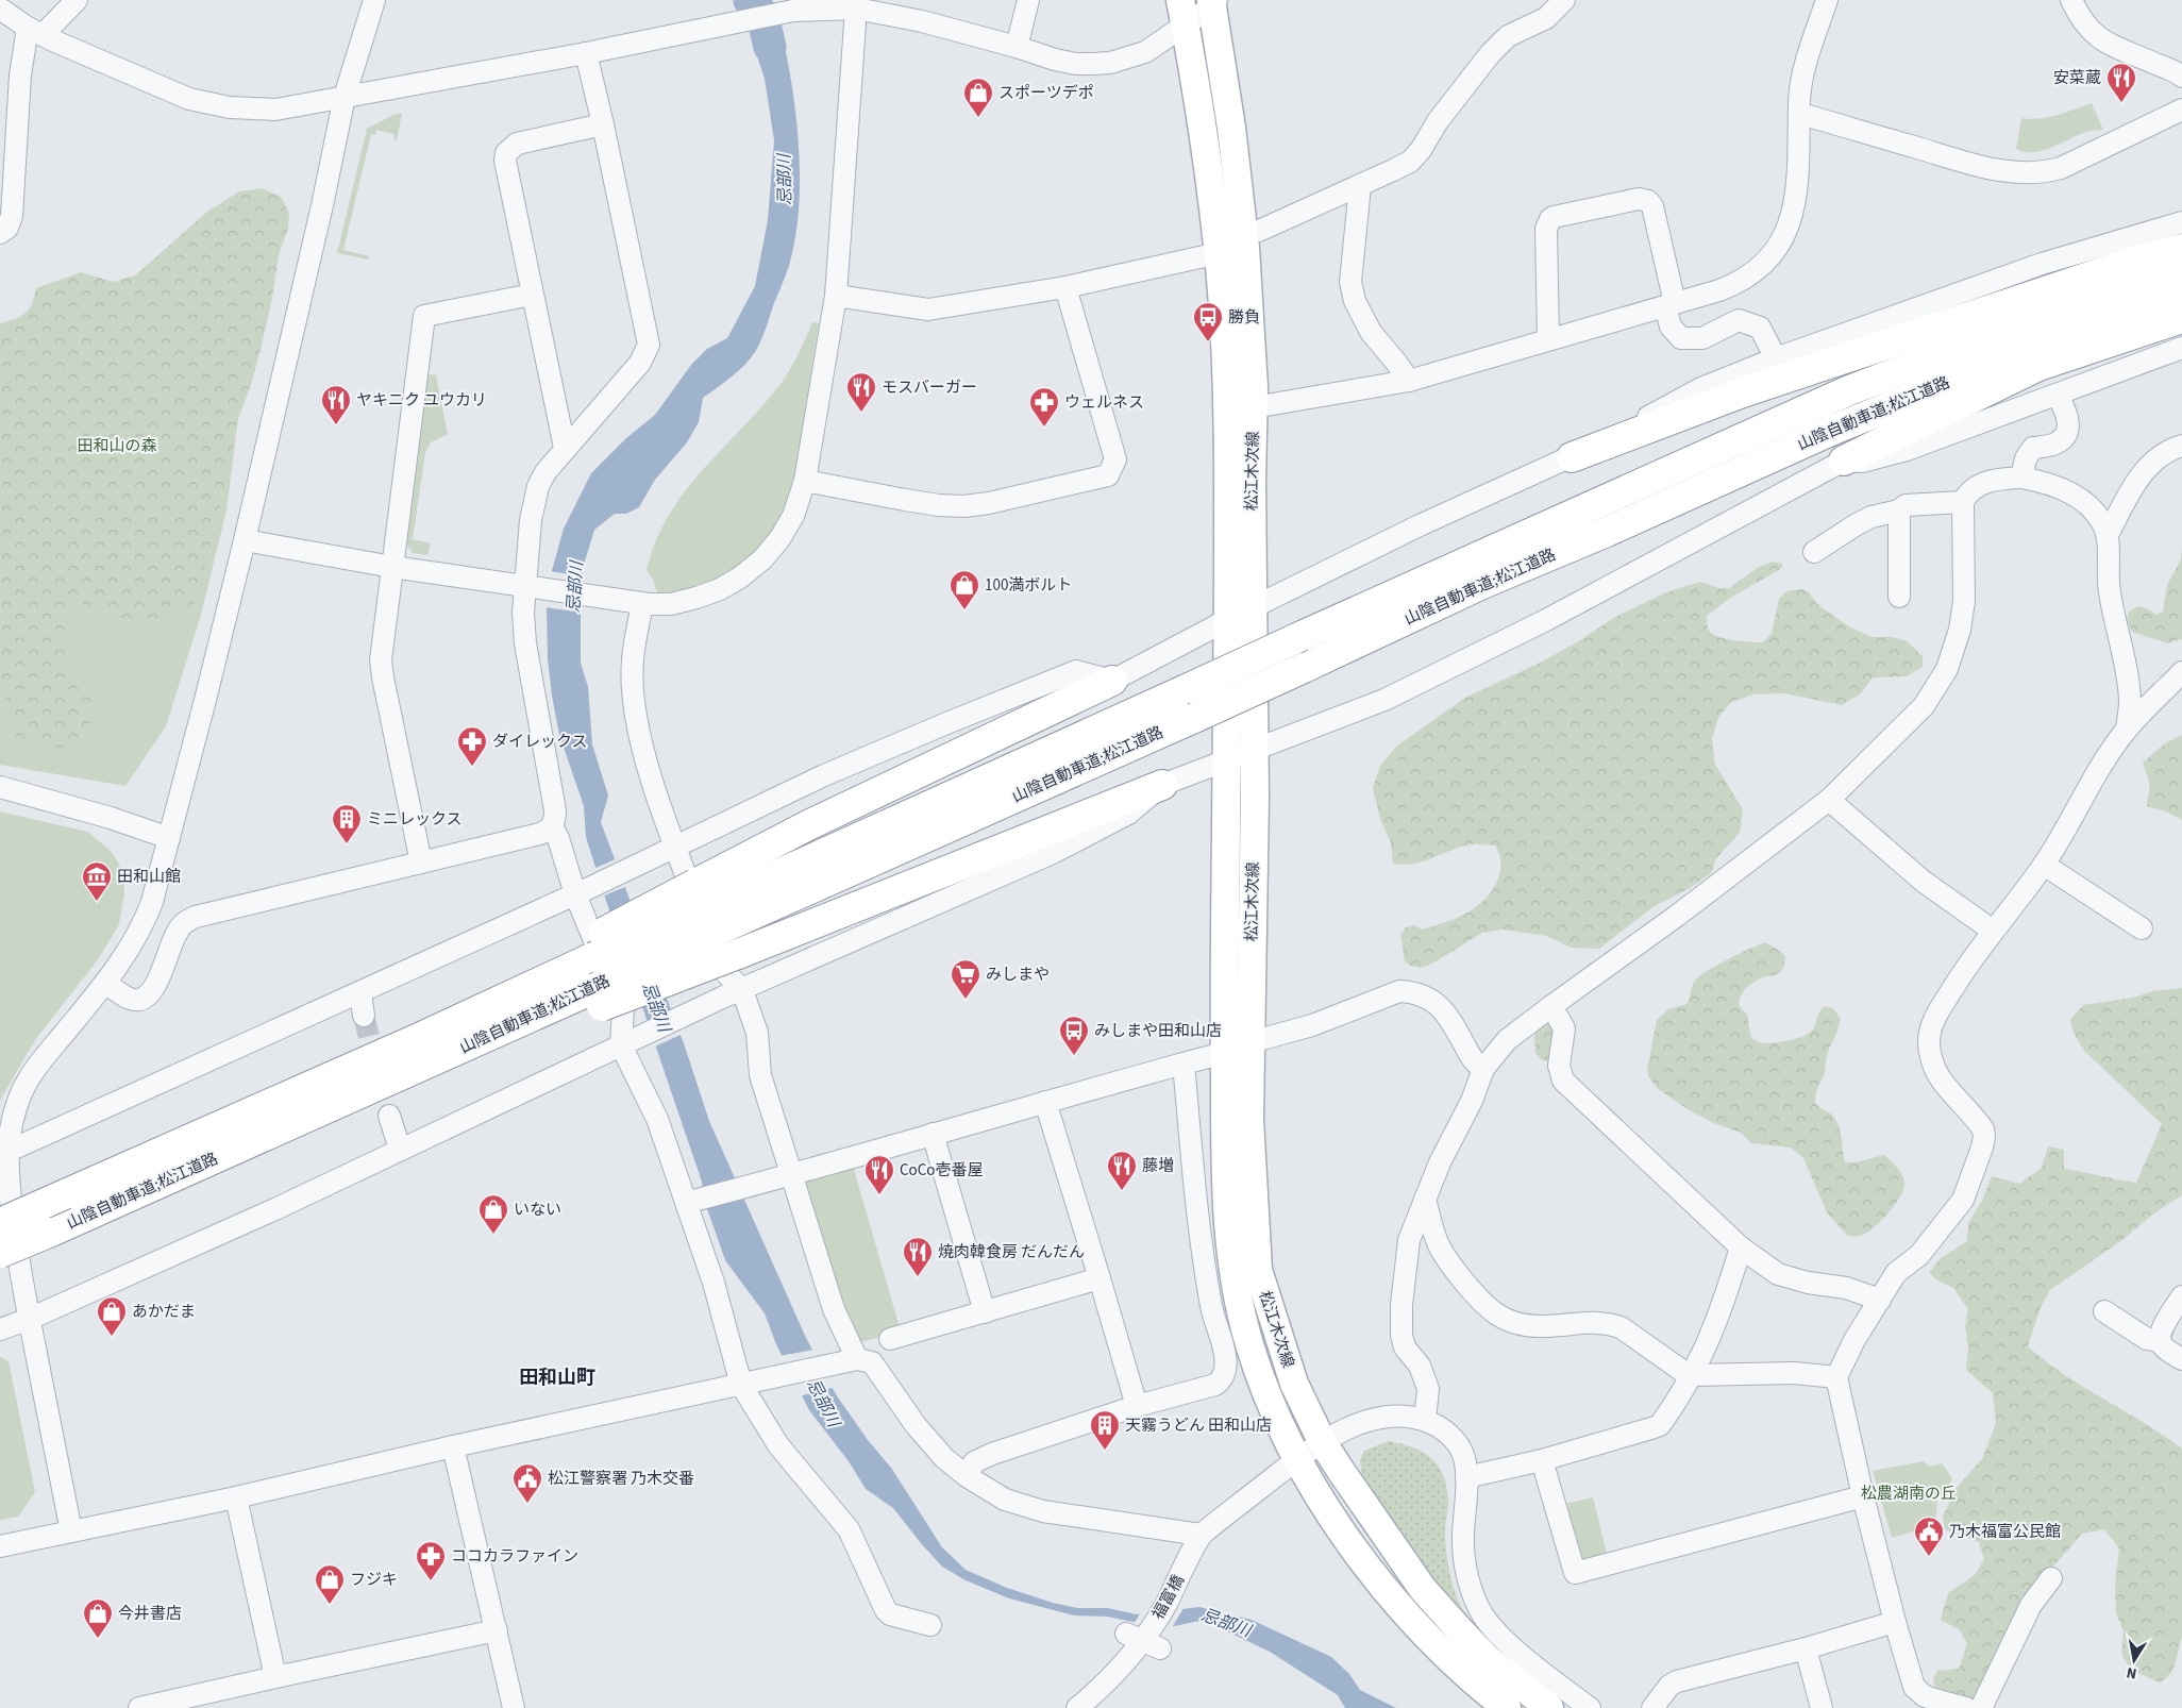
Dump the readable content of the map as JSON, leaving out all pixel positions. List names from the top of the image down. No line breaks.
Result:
{"streets":{"highway":["山陰自動車道;松江道路"],"main road":["松江木次線"],"street":["福富橋"]},"districts":["田和山町"],"water":["忌部川"],"parks":["田和山の森","松農湖南の丘"],"places":{"restaurant":["安菜蔵","モスバーガー","ヤキニク ユウカリ","藤増","CoCo壱番屋","焼肉韓食房 だんだん"],"shop":["スポーツデポ","100満ボルト","いない","あかだま","フジキ","今井書店"],"bus stop":["勝負","みしまや田和山店"],"pharmacy":["ウェルネス","ダイレックス","ココカラファイン"],"building":["ミニレックス","天霧うどん 田和山店"],"museum":["田和山館"],"supermarket":["みしまや"],"public building":["松江警察署 乃木交番","乃木福富公民館"]},"north":"bottom"}
